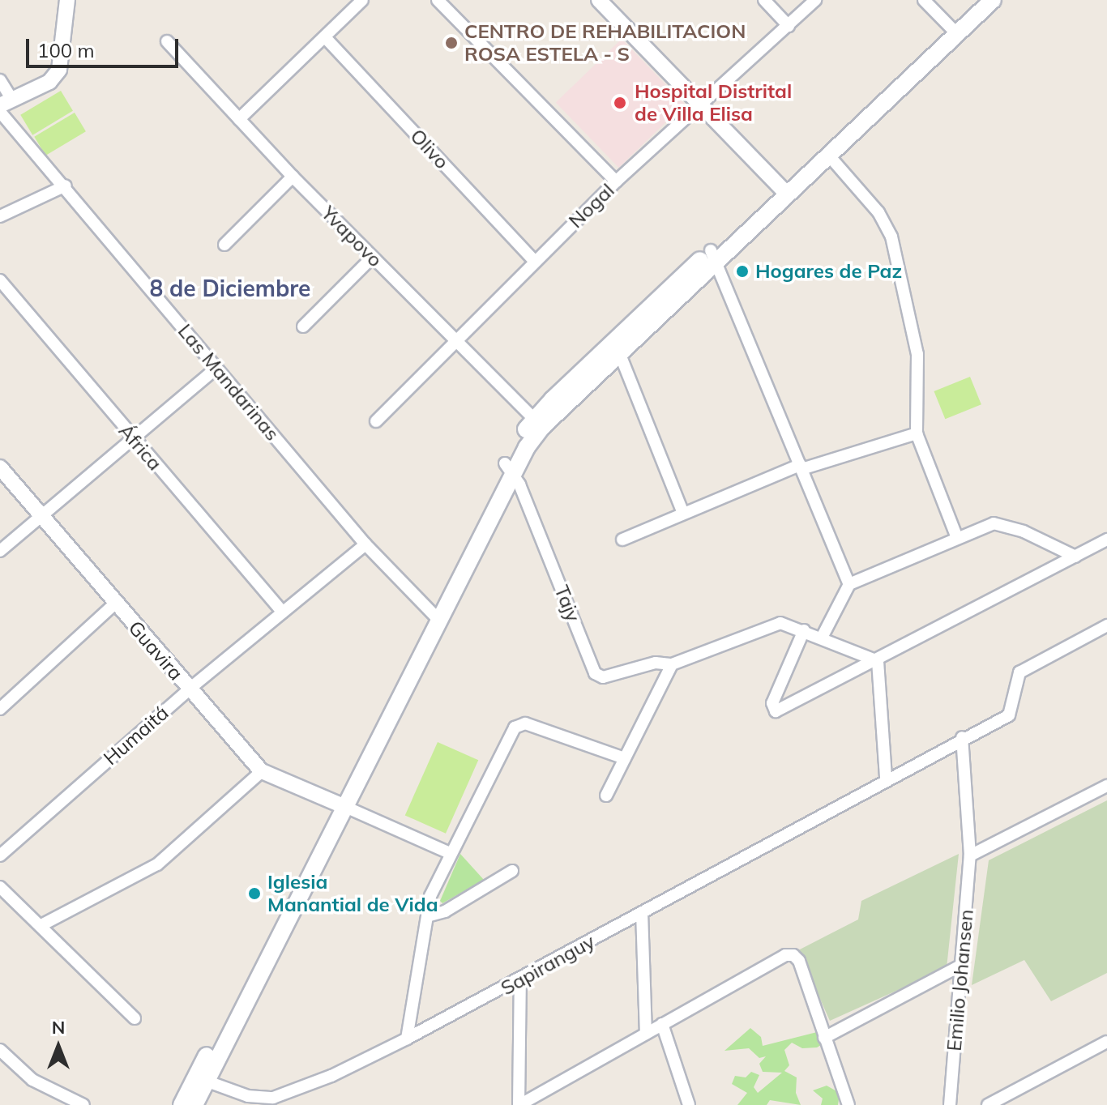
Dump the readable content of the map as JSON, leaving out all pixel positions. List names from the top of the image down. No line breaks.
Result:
{"streets":{"street":["Olivo","Nogal","Yvapovo","Las Mandarinas","África","Tajy","Guavira","Humaitá","Sapiranguy","Emilio Johansen"]},"crossings":[["Olivo","Nogal"],["Nogal","Yvapovo"],["Las Mandarinas","Humaitá"],["África","Humaitá"],["Guavira","Humaitá"],["Sapiranguy","Emilio Johansen"]],"districts":["8 de Diciembre"],"places":["CENTRO DE REHABILITACION ROSA ESTELA - S","Hospital Distrital de Villa Elisa","Hogares de Paz","Iglesia Manantial de Vida"],"scale_bar":"100 m","north":"top"}
